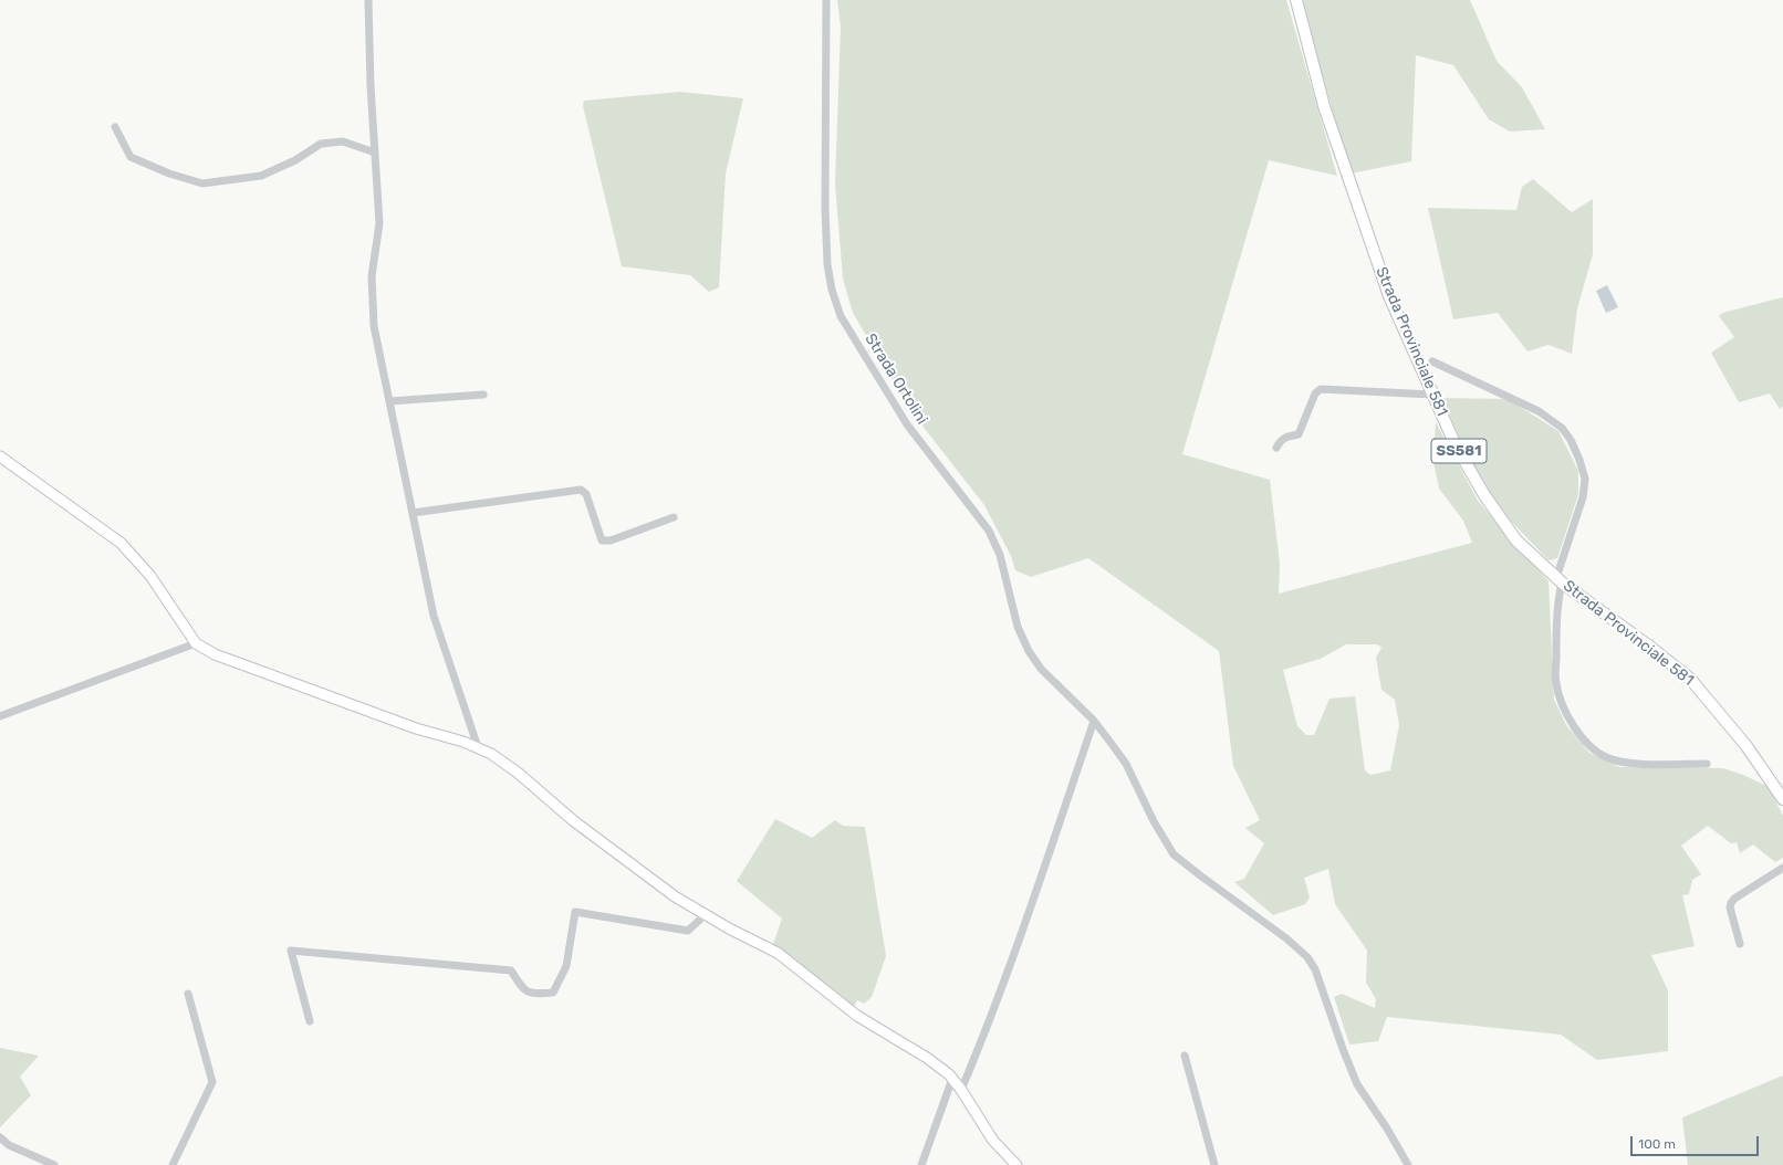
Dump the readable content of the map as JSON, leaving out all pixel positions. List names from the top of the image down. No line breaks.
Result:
{"streets":{"main road":["Strada Provinciale 581","SS581"],"street":["Strada Ortolini"]},"scale_bar":"100 m"}
